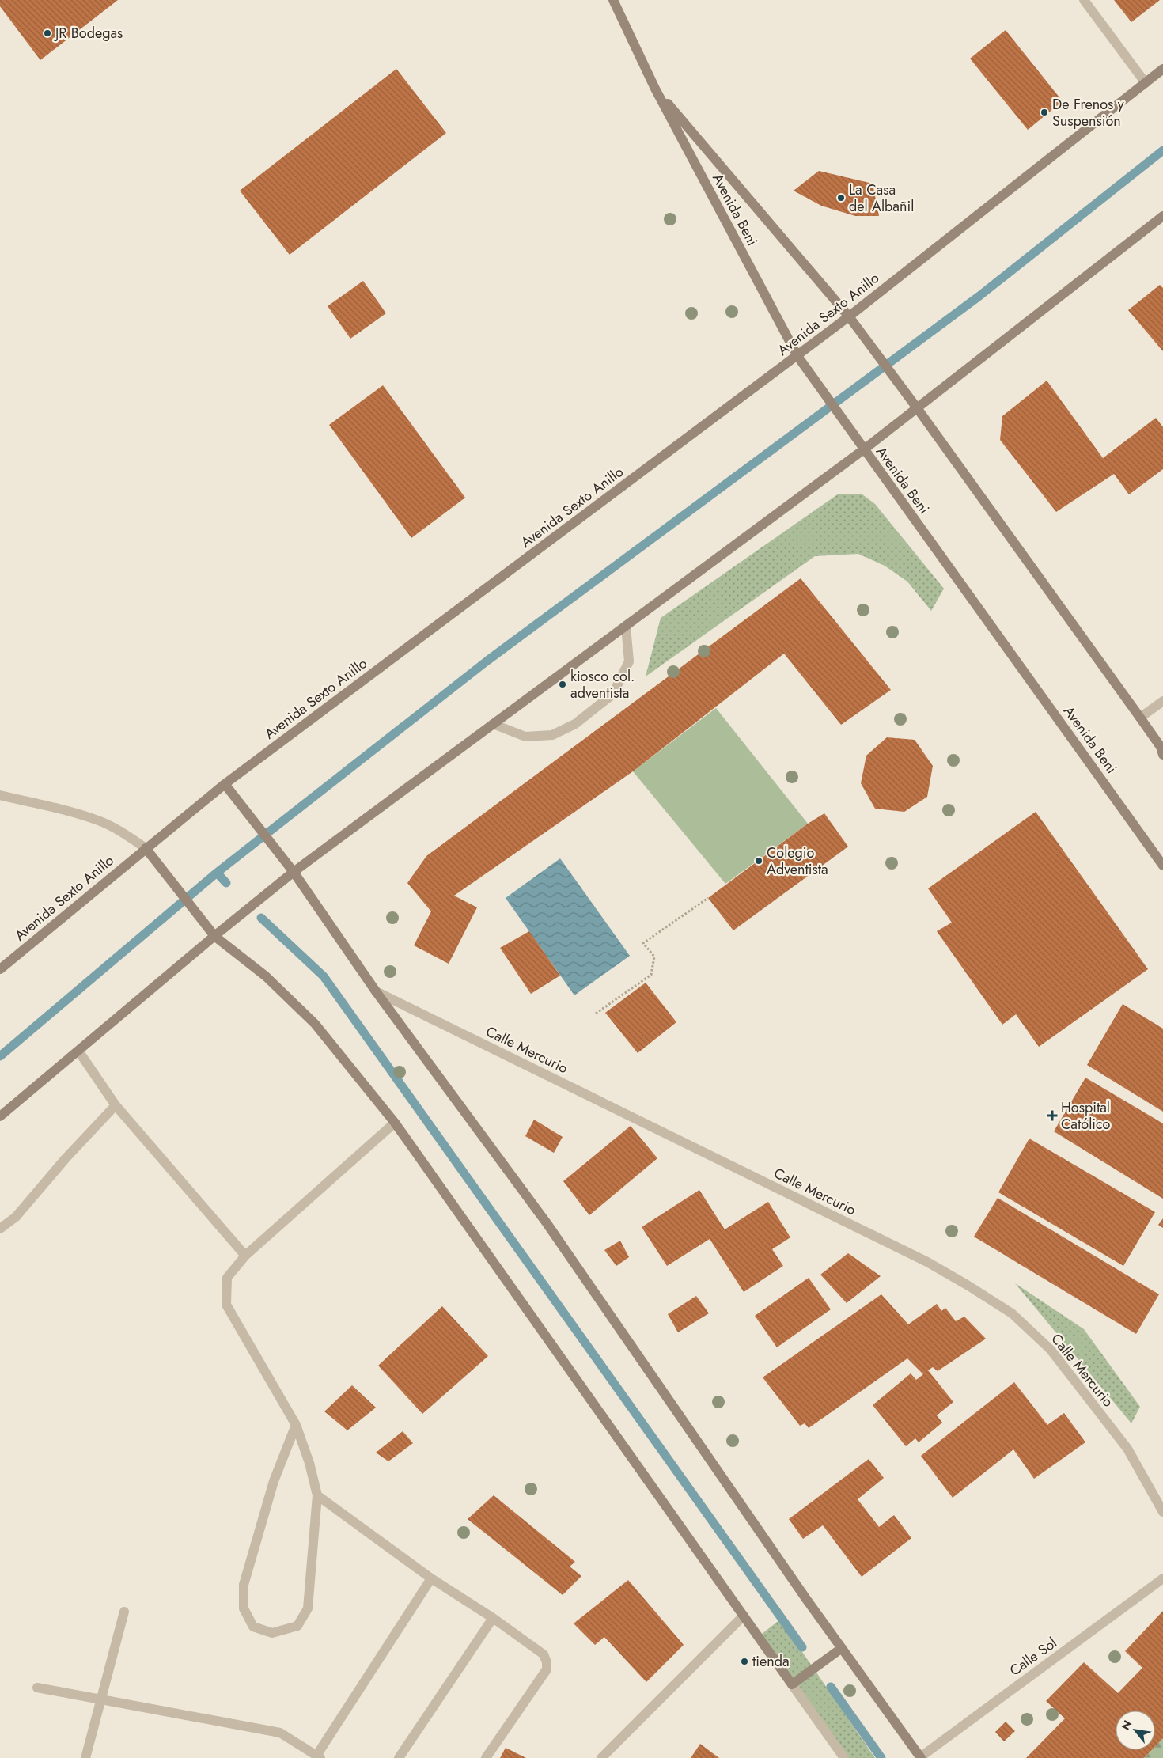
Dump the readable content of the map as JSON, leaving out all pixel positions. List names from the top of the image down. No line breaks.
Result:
{"streets":{"street":["Avenida Beni","Avenida Sexto Anillo","Calle Mercurio","Calle Sol"]},"crossings":[["Avenida Beni","Avenida Sexto Anillo"]],"places":{"other":["JR Bodegas","De Frenos y Suspensión","La Casa del Albañil","kiosco col. adventista","Colegio Adventista","tienda"],"health":["Hospital Católico"]},"north":"top left"}
